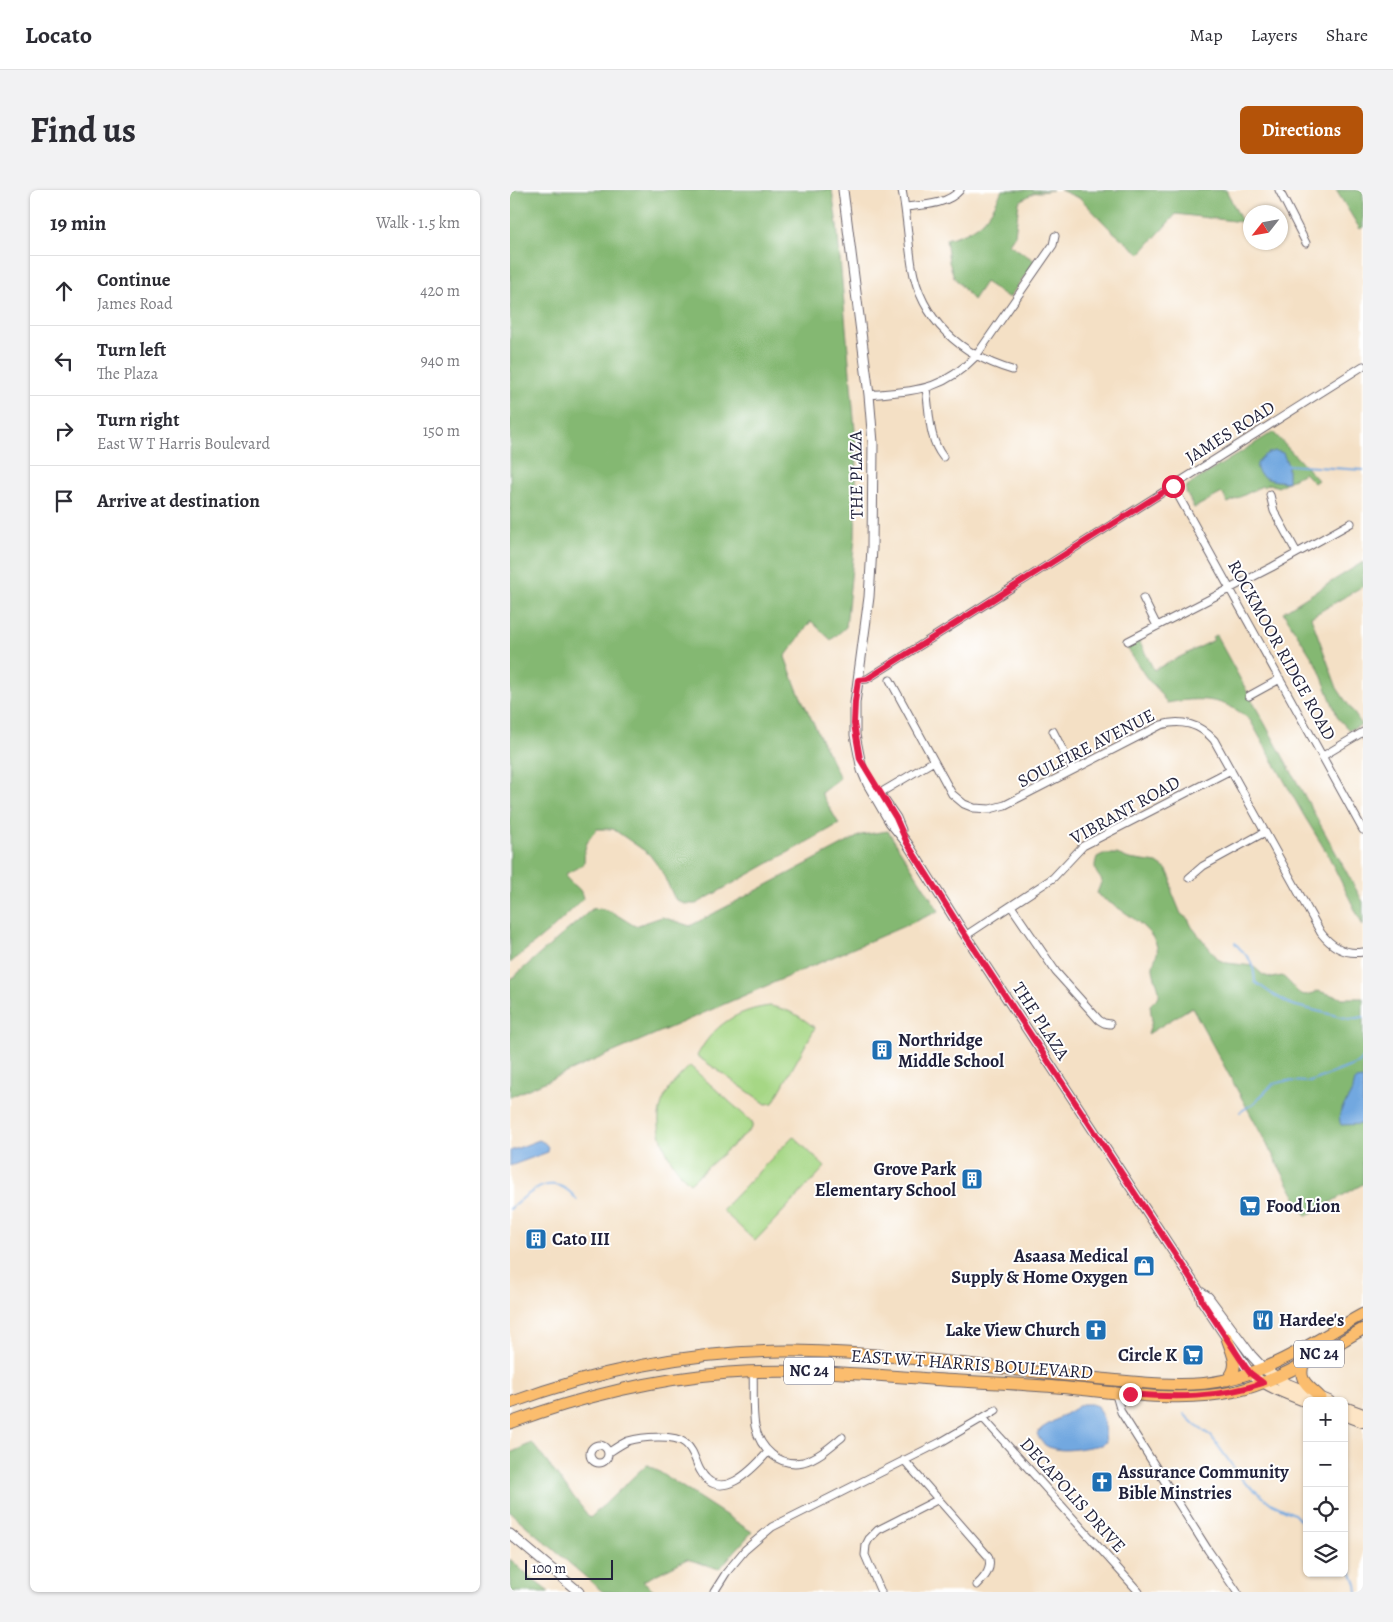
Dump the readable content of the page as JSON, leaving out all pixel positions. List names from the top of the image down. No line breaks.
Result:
{"streets":{"main road":["THE PLAZA","NC 24","EAST W T HARRIS BOULEVARD"],"street":["JAMES ROAD","ROCKMOOR RIDGE ROAD","SOULFIRE AVENUE","VIBRANT ROAD","DECAPOLIS DRIVE"]},"crossings":[["JAMES ROAD","THE PLAZA"],["JAMES ROAD","ROCKMOOR RIDGE ROAD"],["THE PLAZA","VIBRANT ROAD"],["THE PLAZA","EAST W T HARRIS BOULEVARD"],["SOULFIRE AVENUE","VIBRANT ROAD"]],"places":{"building":["Northridge Middle School","Grove Park Elementary School","Cato III"],"supermarket":["Food Lion","Circle K"],"shop":["Asaasa Medical Supply & Home Oxygen"],"restaurant":["Hardee's"],"church":["Lake View Church","Assurance Community Bible Minstries"]},"scale_bar":"100 m","north":"bottom left","page":{"header":"Locato","nav":["Map","Layers","Share"],"title":"Find us","buttons":"Directions","heading":["19 min","Walk · 1.5 km"],"list":[["Continue","James Road","420 m"],["Turn left","The Plaza","940 m"],["Turn right","East W T Harris Boulevard","150 m"],"Arrive at destination"],"map_buttons":["+","−"],"scale":"100 m"}}
